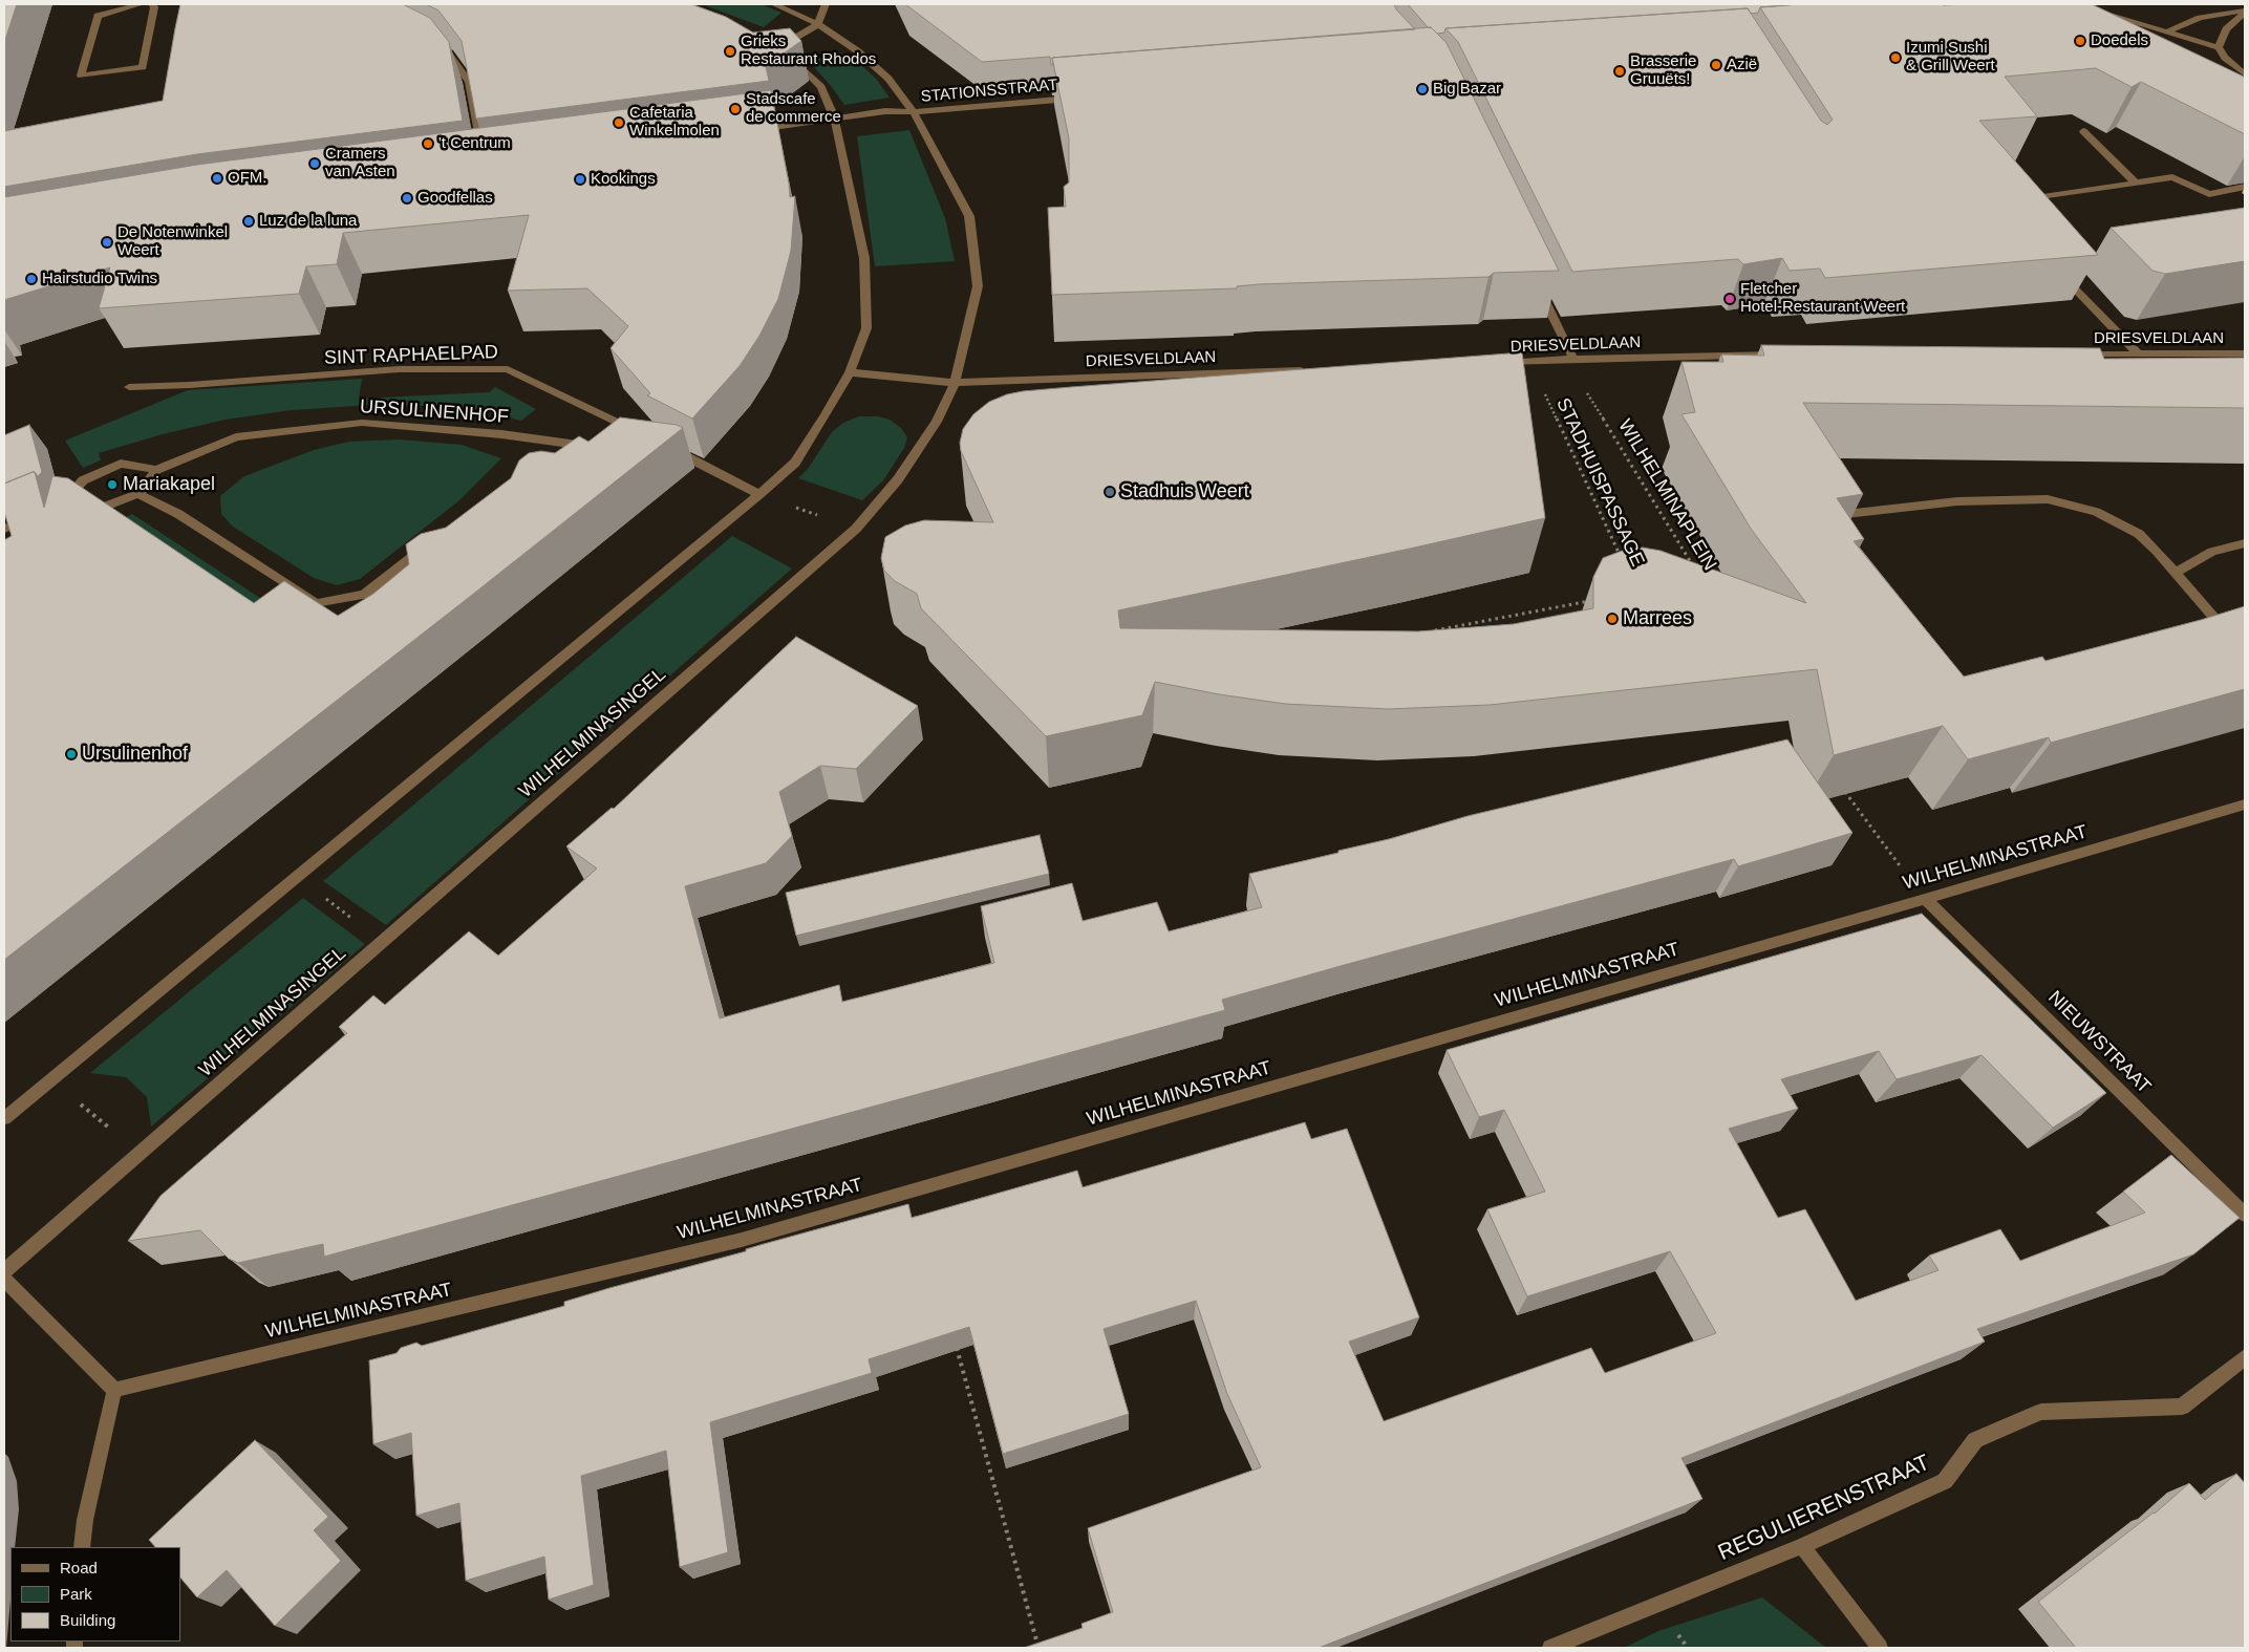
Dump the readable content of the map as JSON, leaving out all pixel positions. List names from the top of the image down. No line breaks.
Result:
{"streets":{"street":["STATIONSSTRAAT","DRIESVELDLAAN","SINT RAPHAELPAD","URSULINENHOF","WILHELMINASINGEL","WILHELMINASTRAAT","NIEUWSTRAAT","REGULIERENSTRAAT"],"path":["STADHUISPASSAGE","WILHELMINAPLEIN"]},"crossings":[["STATIONSSTRAAT","WILHELMINASINGEL"],["DRIESVELDLAAN","STADHUISPASSAGE"],["DRIESVELDLAAN","WILHELMINAPLEIN"],["DRIESVELDLAAN","WILHELMINASINGEL"],["WILHELMINASTRAAT","NIEUWSTRAAT"]],"places":["Doedels","Grieks Restaurant Rhodos","Izumi Sushi & Grill Weert","Azië","Brasserie Gruuëts!","Big Bazar","Stadscafe de commerce","Cafetaria Winkelmolen","'t Centrum","Cramers van Asten","OFM.","Kookings","Goodfellas","Luz de la luna","De Notenwinkel Weert","Hairstudio Twins","Fletcher Hotel-Restaurant Weert","Mariakapel","Stadhuis Weert","Marrees","Ursulinenhof"],"legend":["Road","Park","Building"]}
